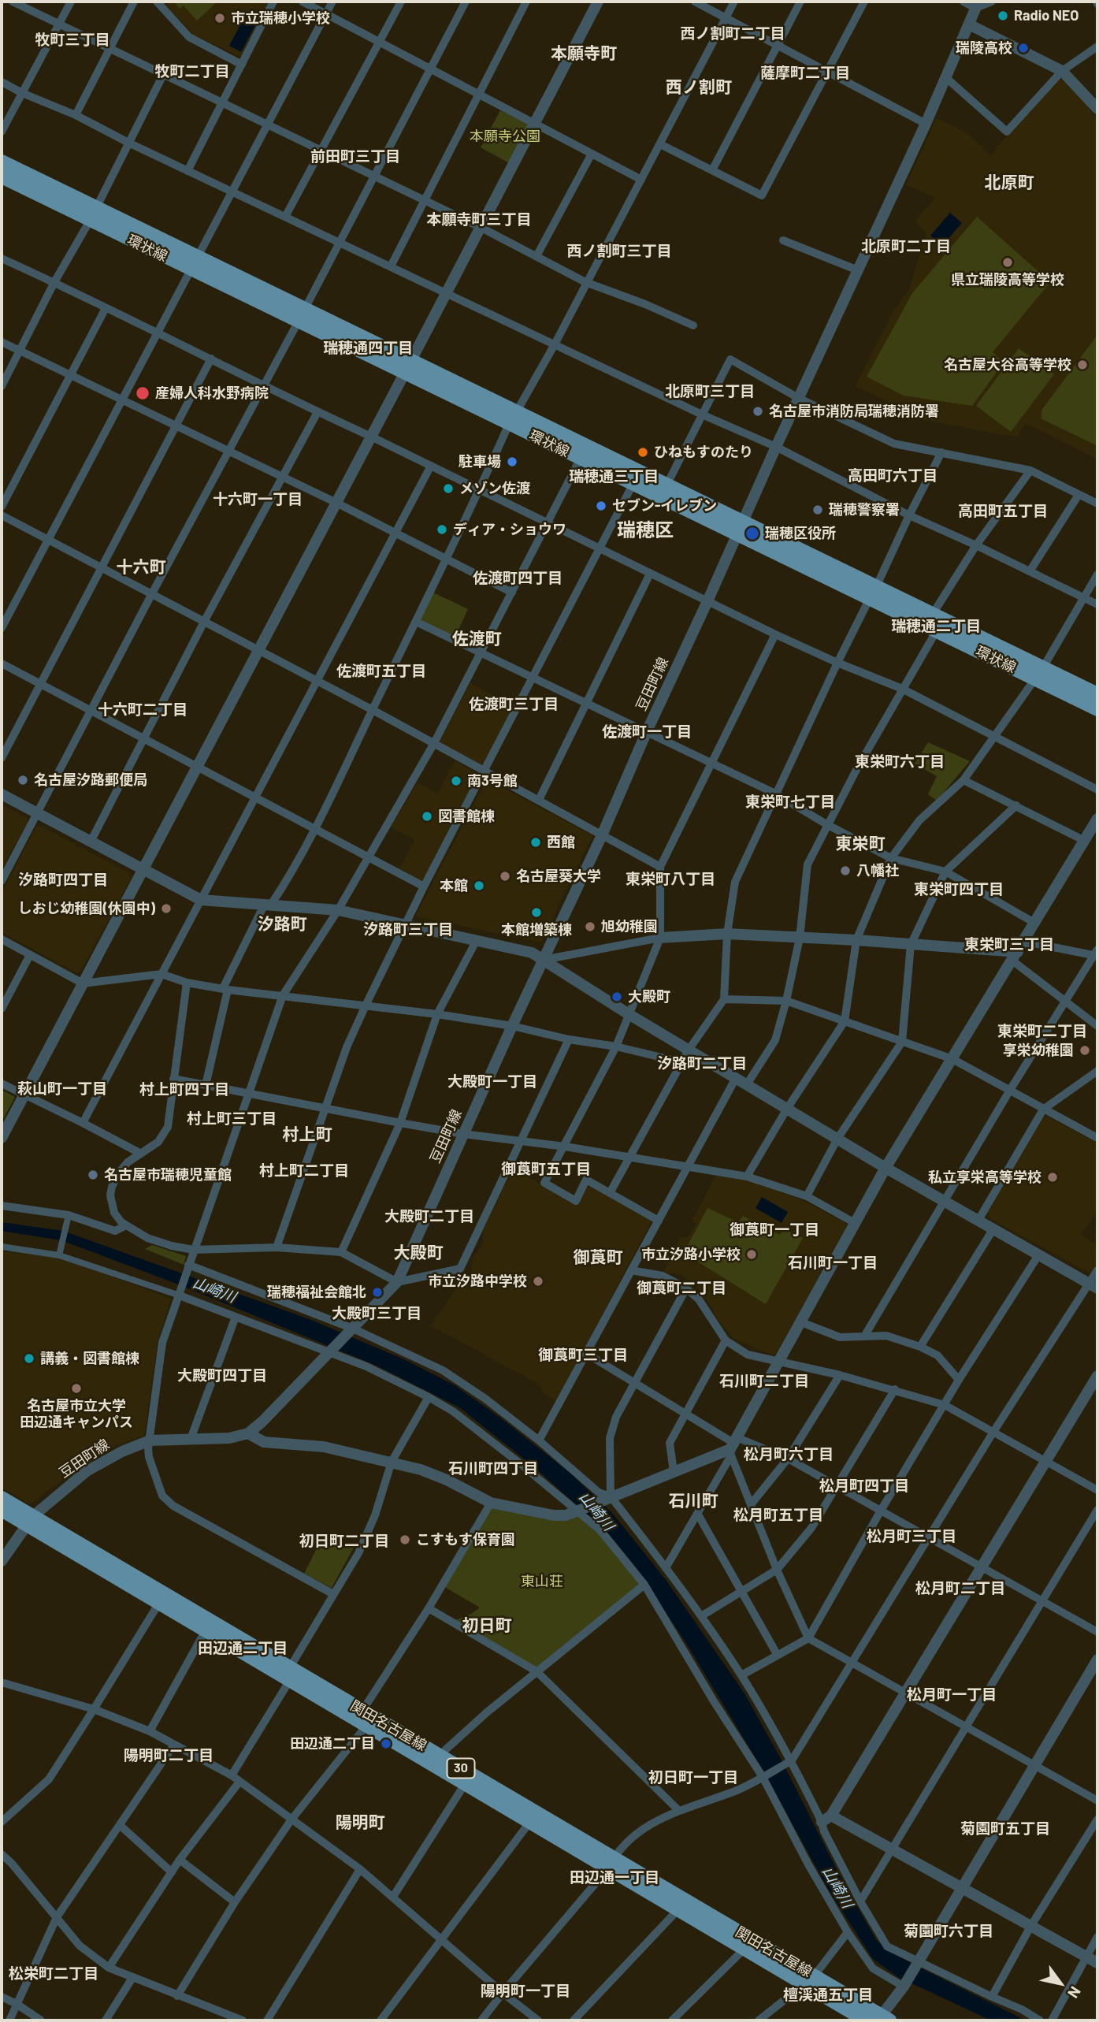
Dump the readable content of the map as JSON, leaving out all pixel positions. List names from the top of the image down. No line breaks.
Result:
{"streets":{"main road":["環状線","関田名古屋線","30"],"street":["豆田町線"]},"crossings":[["環状線","豆田町線"],["豆田町線","関田名古屋線"]],"districts":["西ノ割町二丁目","牧町三丁目","本願寺町","牧町二丁目","薩摩町二丁目","西ノ割町","前田町三丁目","北原町","本願寺町三丁目","北原町二丁目","西ノ割町三丁目","瑞穂通四丁目","北原町三丁目","高田町六丁目","瑞穂通三丁目","十六町一丁目","高田町五丁目","瑞穂区","十六町","佐渡町四丁目","瑞穂通二丁目","佐渡町","佐渡町五丁目","佐渡町三丁目","十六町二丁目","佐渡町一丁目","東栄町六丁目","東栄町七丁目","東栄町","東栄町八丁目","汐路町四丁目","東栄町四丁目","汐路町","汐路町三丁目","東栄町三丁目","東栄町二丁目","汐路町二丁目","大殿町一丁目","萩山町一丁目","村上町四丁目","村上町三丁目","村上町","御莨町五丁目","村上町二丁目","大殿町二丁目","御莨町一丁目","大殿町","御莨町","石川町一丁目","御莨町二丁目","大殿町三丁目","御莨町三丁目","大殿町四丁目","石川町二丁目","松月町六丁目","石川町四丁目","松月町四丁目","石川町","松月町五丁目","松月町三丁目","初日町二丁目","松月町二丁目","初日町","田辺通二丁目","松月町一丁目","陽明町二丁目","初日町一丁目","陽明町","菊園町五丁目","田辺通一丁目","菊園町六丁目","松栄町二丁目","陽明町一丁目","檀渓通五丁目"],"water":["山崎川"],"parks":["本願寺公園","東山荘"],"places":["Radio NEO","市立瑞穂小学校","瑞陵高校","県立瑞陵高等学校","名古屋大谷高等学校","産婦人科水野病院","名古屋市消防局瑞穂消防署","ひねもすのたり","駐車場","メゾン佐渡","セブン-イレブン","瑞穂警察署","ディア・ショウワ","瑞穂区役所","名古屋汐路郵便局","南3号館","図書館棟","西館","八幡社","名古屋葵大学","本館","しおじ幼稚園(休園中)","本館増築棟","旭幼稚園","大殿町","享栄幼稚園","名古屋市瑞穂児童館","私立享栄高等学校","市立汐路小学校","市立汐路中学校","瑞穂福祉会館北","講義・図書館棟","名古屋市立大学 田辺通キャンパス","こすもす保育園","田辺通二丁目"],"north":"bottom right"}
